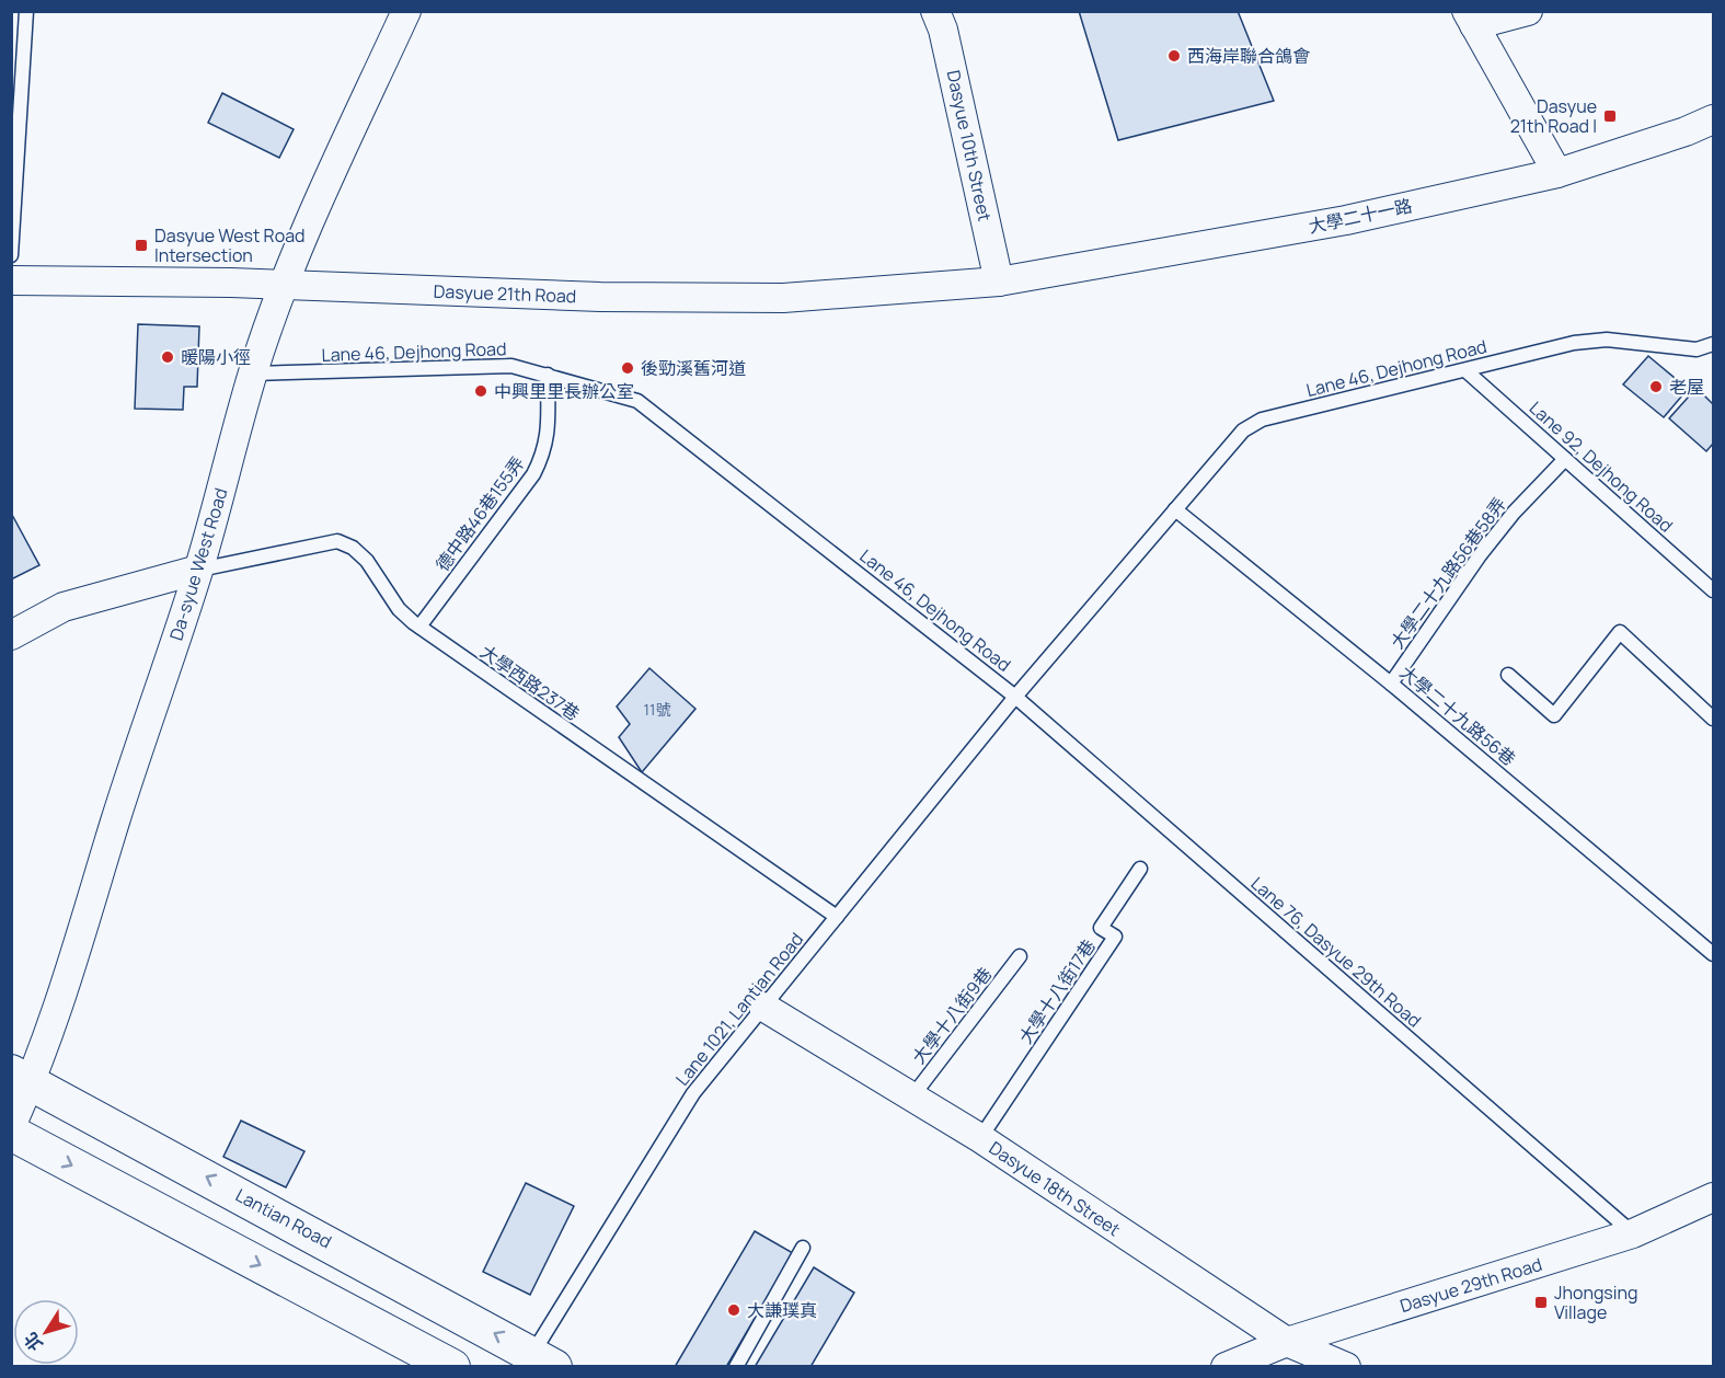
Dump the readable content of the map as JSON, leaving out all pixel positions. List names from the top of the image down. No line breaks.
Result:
{"streets":{"street":["Dasyue 10th Street","大學二十一路","Dasyue 21th Road","Da-syue West Road","Dasyue 18th Street","Lantian Road","Dasyue 29th Road"],"lane":["Lane 46, Dejhong Road","Lane 92, Dejhong Road","德中路46巷155弄","大學二十九路56巷58弄","大學西路237巷","大學二十九路56巷","Lane 76, Dasyue 29th Road","大學十八街17巷","Lane 1021, Lantian Road","大學十八街9巷"]},"crossings":[["Dasyue 10th Street","大學二十一路"],["Dasyue 10th Street","Dasyue 21th Road"],["大學二十一路","Dasyue 21th Road"],["Dasyue 21th Road","Da-syue West Road"],["Lane 46, Dejhong Road","Lane 92, Dejhong Road"],["Lane 46, Dejhong Road","德中路46巷155弄"],["Lane 46, Dejhong Road","Da-syue West Road"],["Lane 46, Dejhong Road","大學二十九路56巷"],["Lane 46, Dejhong Road","Lane 76, Dasyue 29th Road"],["Lane 46, Dejhong Road","Lane 1021, Lantian Road"],["Lane 92, Dejhong Road","大學二十九路56巷58弄"],["德中路46巷155弄","大學西路237巷"],["Da-syue West Road","大學西路237巷"],["Da-syue West Road","Lantian Road"],["大學二十九路56巷58弄","大學二十九路56巷"],["大學西路237巷","Lane 1021, Lantian Road"],["Lane 76, Dasyue 29th Road","Lane 1021, Lantian Road"],["Lane 76, Dasyue 29th Road","Dasyue 29th Road"],["大學十八街17巷","Dasyue 18th Street"],["Lane 1021, Lantian Road","Dasyue 18th Street"],["Lane 1021, Lantian Road","Lantian Road"],["大學十八街9巷","Dasyue 18th Street"],["Dasyue 18th Street","Dasyue 29th Road"]],"places":{"other":["西海岸聯合鴿會","暖陽小徑","後勁溪舊河道","老屋","中興里里長辦公室","大謙璞真"],"transit":["Dasyue 21th Road I","Dasyue West Road Intersection","Jhongsing Village"]},"house_numbers":["11號"],"north":"bottom left"}
